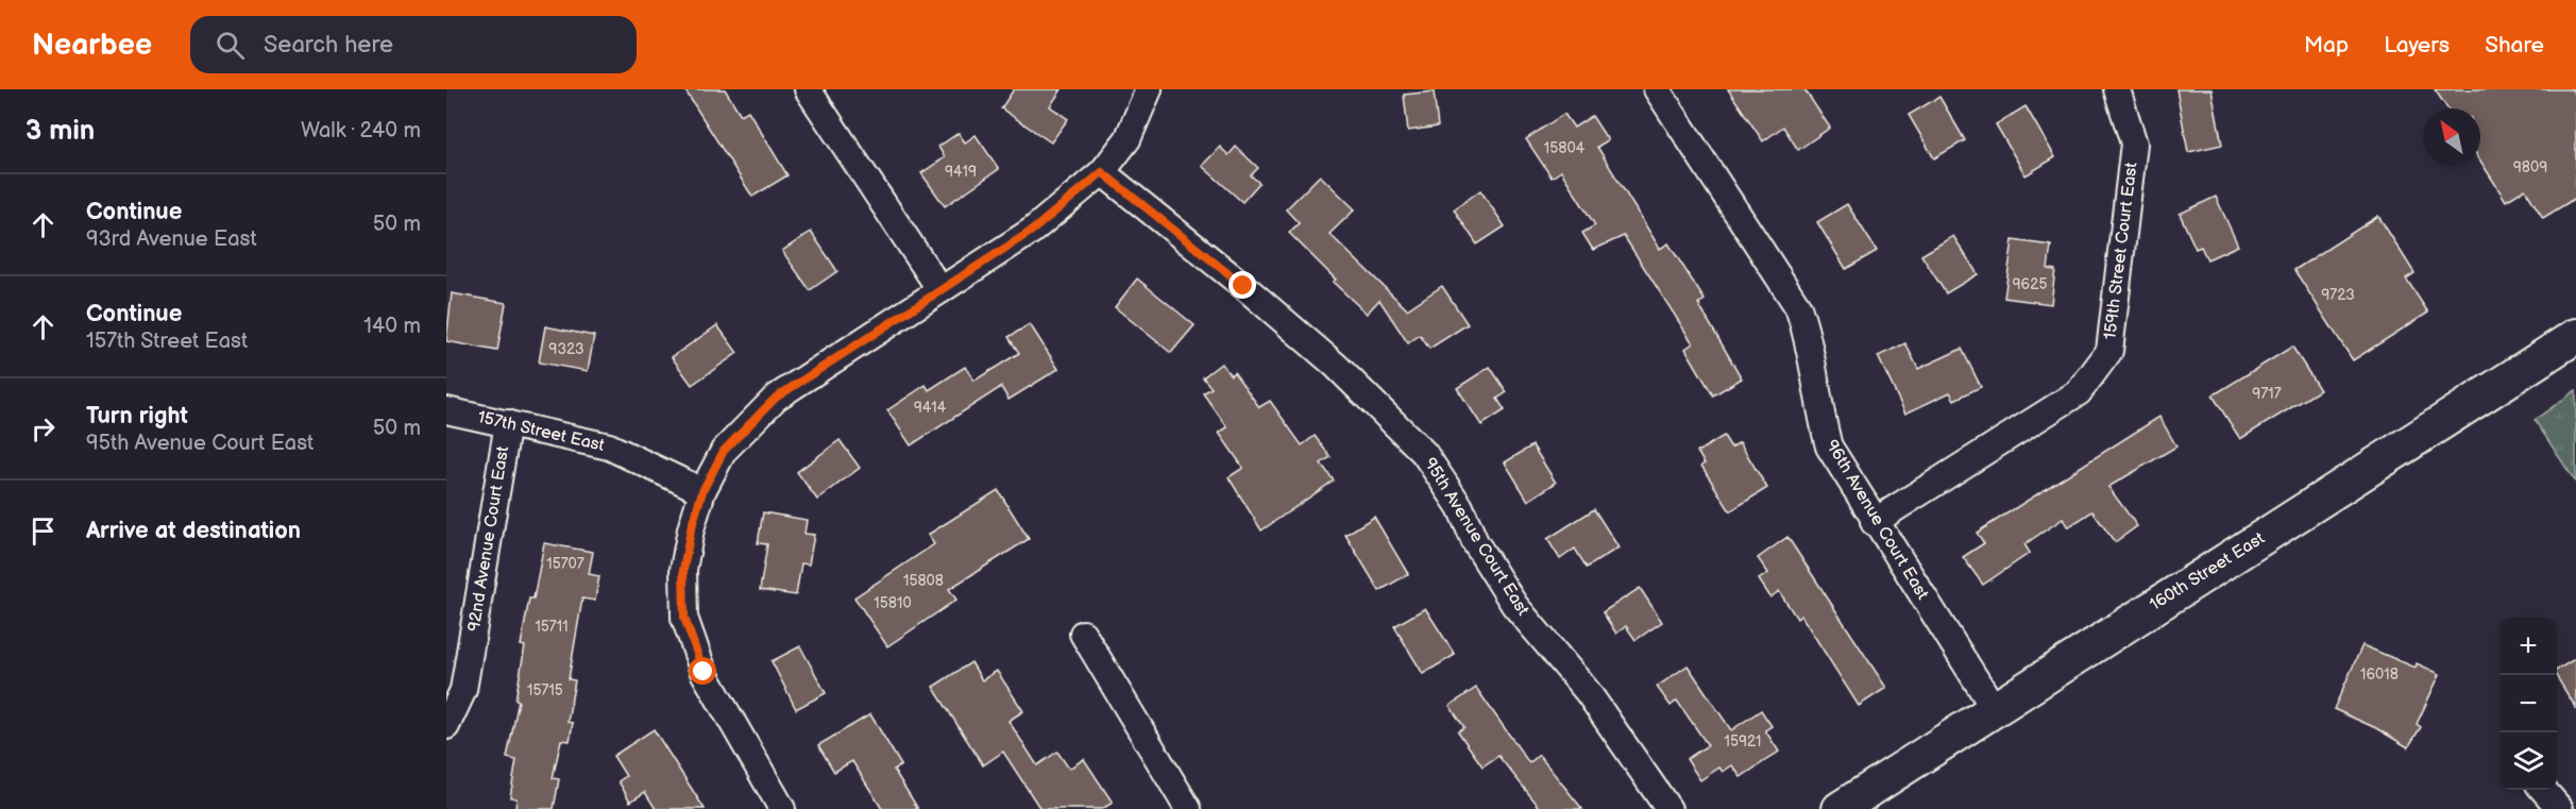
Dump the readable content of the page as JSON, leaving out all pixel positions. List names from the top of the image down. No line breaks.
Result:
{"streets":{"main road":["160th Street East"],"street":["159th Street Court East","157th Street East","96th Avenue Court East","95th Avenue Court East","92nd Avenue Court East"]},"crossings":[["159th Street Court East","96th Avenue Court East"],["157th Street East","92nd Avenue Court East"],["96th Avenue Court East","160th Street East"]],"house_numbers":["15804","9809","9419","9625","9723","9323","9717","9414","15707","15808","15810","15711","16018","15715","15921"],"north":"top left","page":{"header":"Nearbee","search":"Search here","nav":["Map","Layers","Share"],"heading":["3 min","Walk · 240 m"],"list":[["Continue","93rd Avenue East","50 m"],["Continue","157th Street East","140 m"],["Turn right","95th Avenue Court East","50 m"],"Arrive at destination"],"map_buttons":["+","−"]}}
